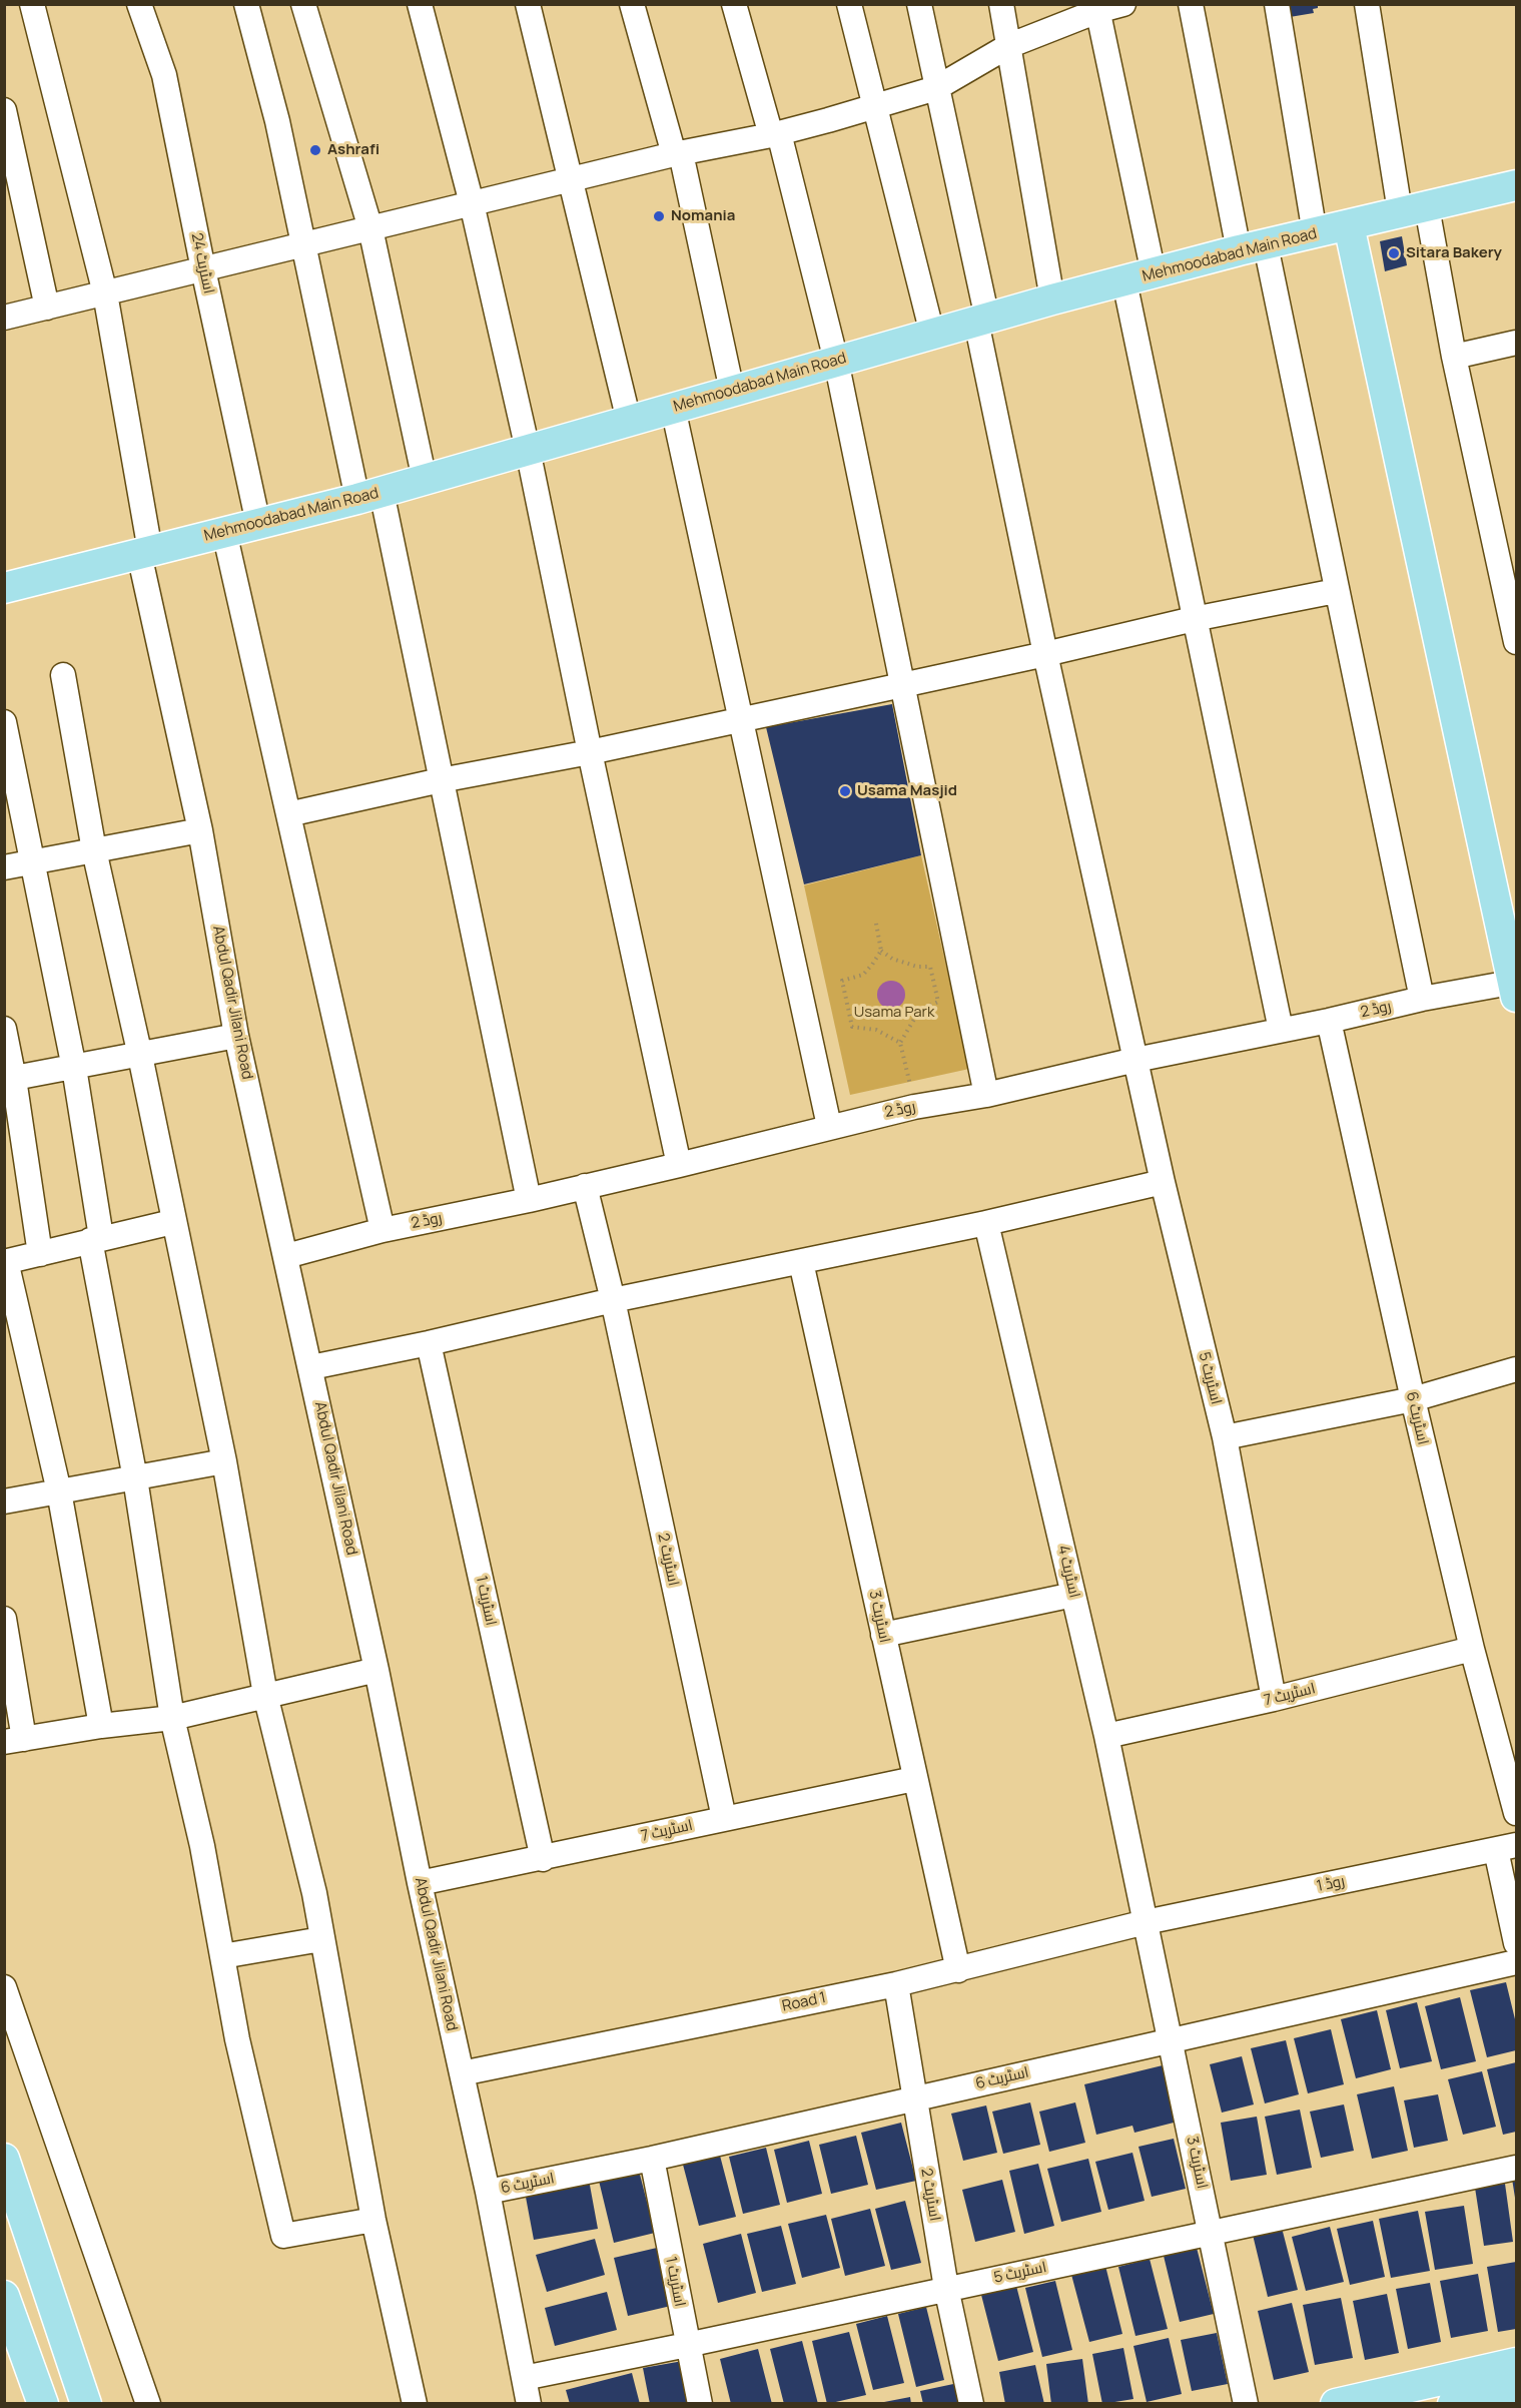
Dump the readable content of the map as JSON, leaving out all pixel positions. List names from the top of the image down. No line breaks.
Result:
{"streets":{"main road":["Mehmoodabad Main Road"],"street":["اسٹریٹ 24","Abdul Qadir Jilani Road","روڈ 2","اسٹریٹ 5","اسٹریٹ 6","اسٹریٹ 2","اسٹریٹ 4","اسٹریٹ 1","اسٹریٹ 3","اسٹریٹ 7","روڈ 1","Road 1"]},"crossings":[["Mehmoodabad Main Road","اسٹریٹ 24"],["Mehmoodabad Main Road","Abdul Qadir Jilani Road"],["Mehmoodabad Main Road","اسٹریٹ 5"],["Abdul Qadir Jilani Road","روڈ 2"],["Abdul Qadir Jilani Road","اسٹریٹ 5"],["Abdul Qadir Jilani Road","اسٹریٹ 6"],["Abdul Qadir Jilani Road","اسٹریٹ 7"],["Abdul Qadir Jilani Road","Road 1"],["روڈ 2","اسٹریٹ 5"],["روڈ 2","اسٹریٹ 6"],["روڈ 2","اسٹریٹ 2"],["اسٹریٹ 5","اسٹریٹ 2"],["اسٹریٹ 5","اسٹریٹ 1"],["اسٹریٹ 5","اسٹریٹ 3"],["اسٹریٹ 5","اسٹریٹ 7"],["اسٹریٹ 6","اسٹریٹ 2"],["اسٹریٹ 6","اسٹریٹ 1"],["اسٹریٹ 6","اسٹریٹ 3"],["اسٹریٹ 6","اسٹریٹ 7"],["اسٹریٹ 2","اسٹریٹ 7"],["اسٹریٹ 2","Road 1"],["اسٹریٹ 4","اسٹریٹ 3"],["اسٹریٹ 4","اسٹریٹ 7"],["اسٹریٹ 4","روڈ 1"],["اسٹریٹ 4","Road 1"],["اسٹریٹ 1","اسٹریٹ 7"],["اسٹریٹ 3","اسٹریٹ 7"],["اسٹریٹ 3","روڈ 1"],["اسٹریٹ 3","Road 1"],["روڈ 1","Road 1"]],"parks":["Usama Park"],"places":["Ashrafi","Nomania","Sitara Bakery","Usama Masjid"]}
